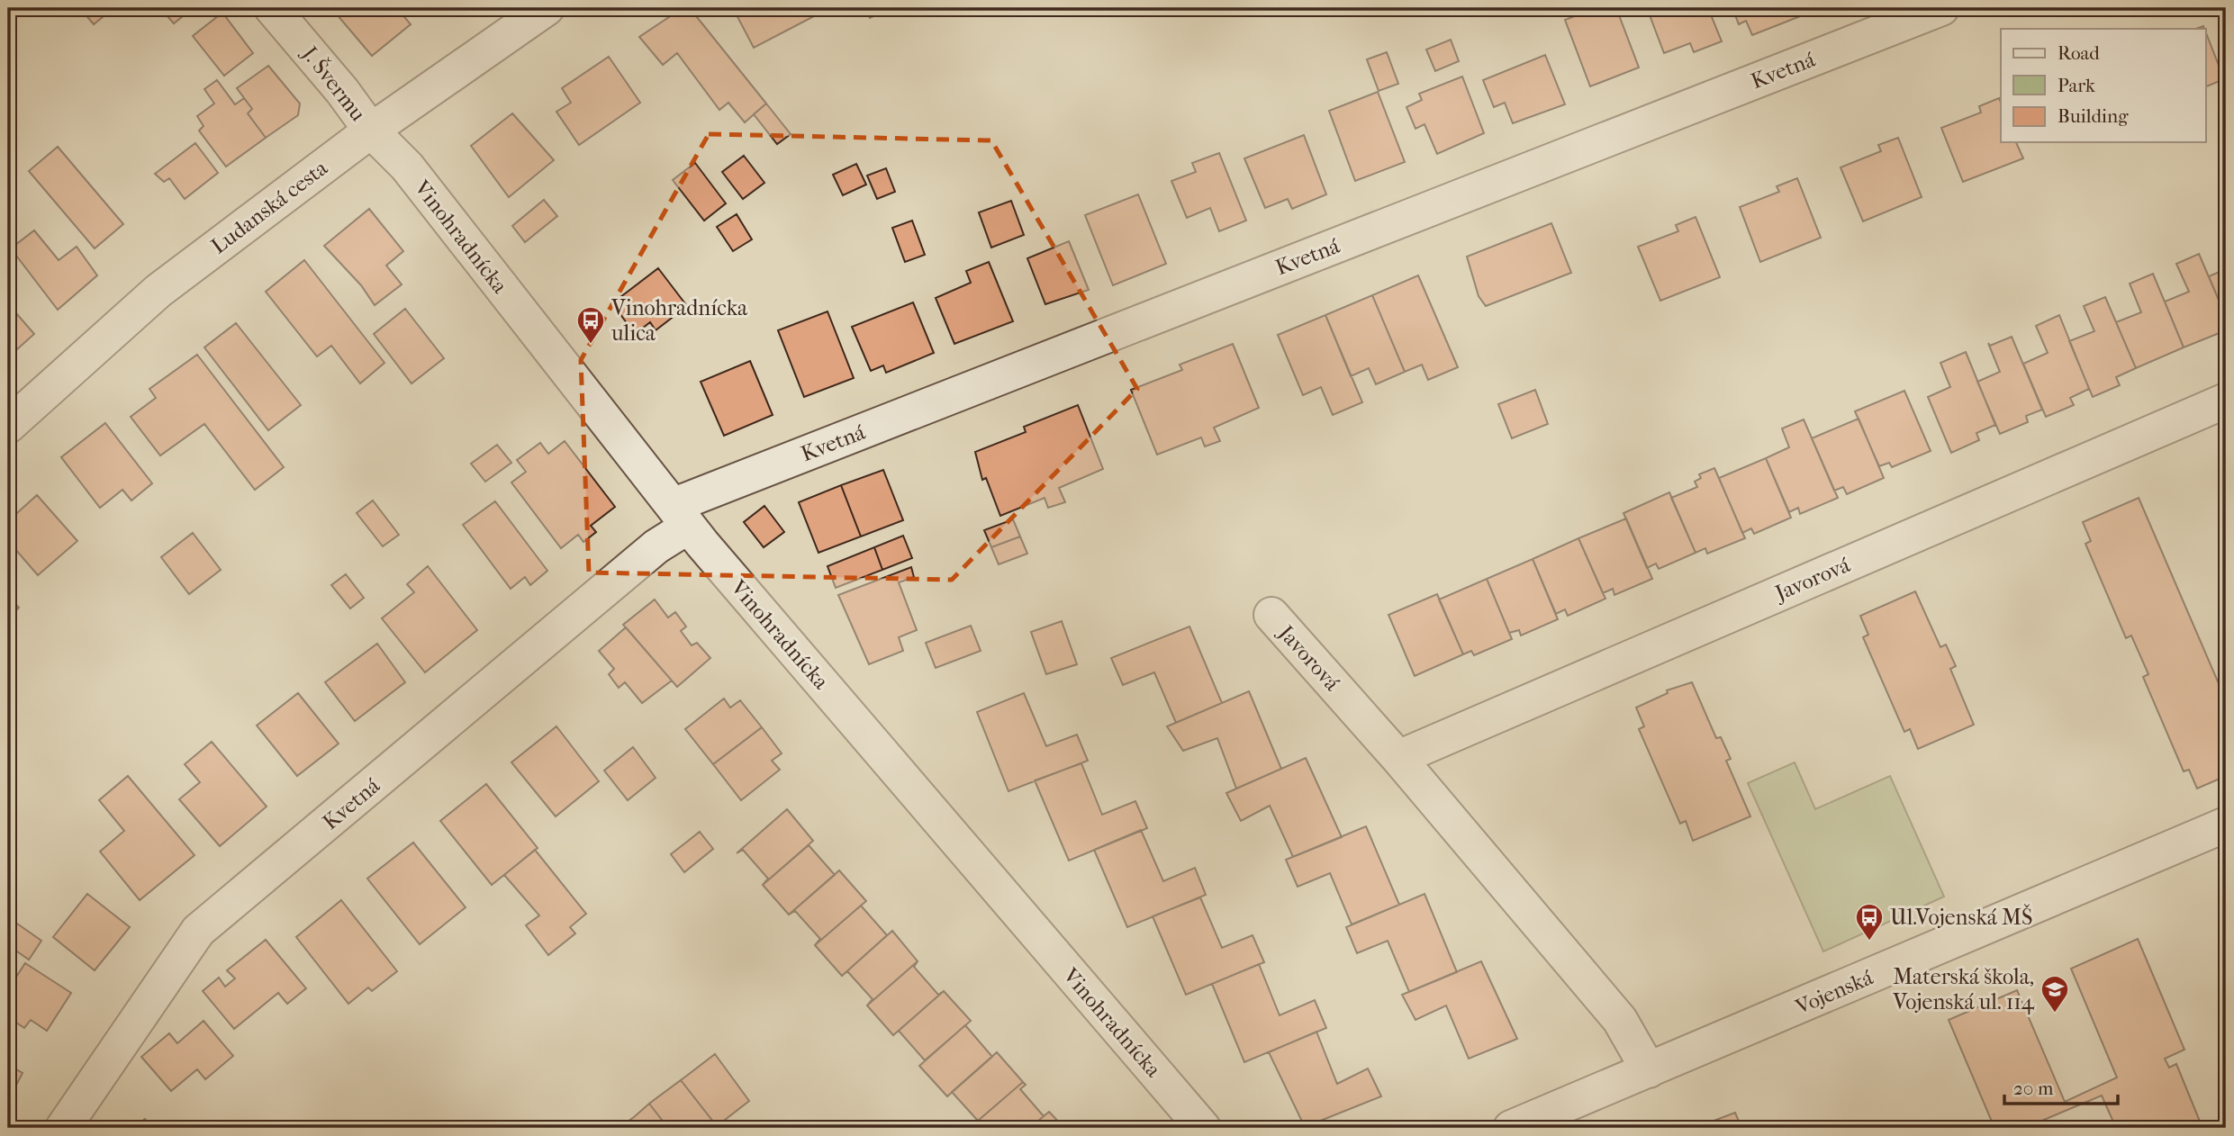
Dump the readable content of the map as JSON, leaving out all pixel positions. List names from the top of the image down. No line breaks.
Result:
{"streets":{"street":["Kvetná","J. Švermu","Ludanská cesta","Vinohradnícka","Javorová","Vojenská"]},"crossings":[["Kvetná","Vinohradnícka"],["J. Švermu","Ludanská cesta"],["J. Švermu","Vinohradnícka"],["Ludanská cesta","Vinohradnícka"],["Javorová","Vojenská"]],"places":{"bus stop":["Vinohradnícka ulica","Ul.Vojenská MŠ"],"school or university":["Materská škola, Vojenská ul. 114"]},"legend":["Road","Park","Building"],"scale_bar":"20 m"}
